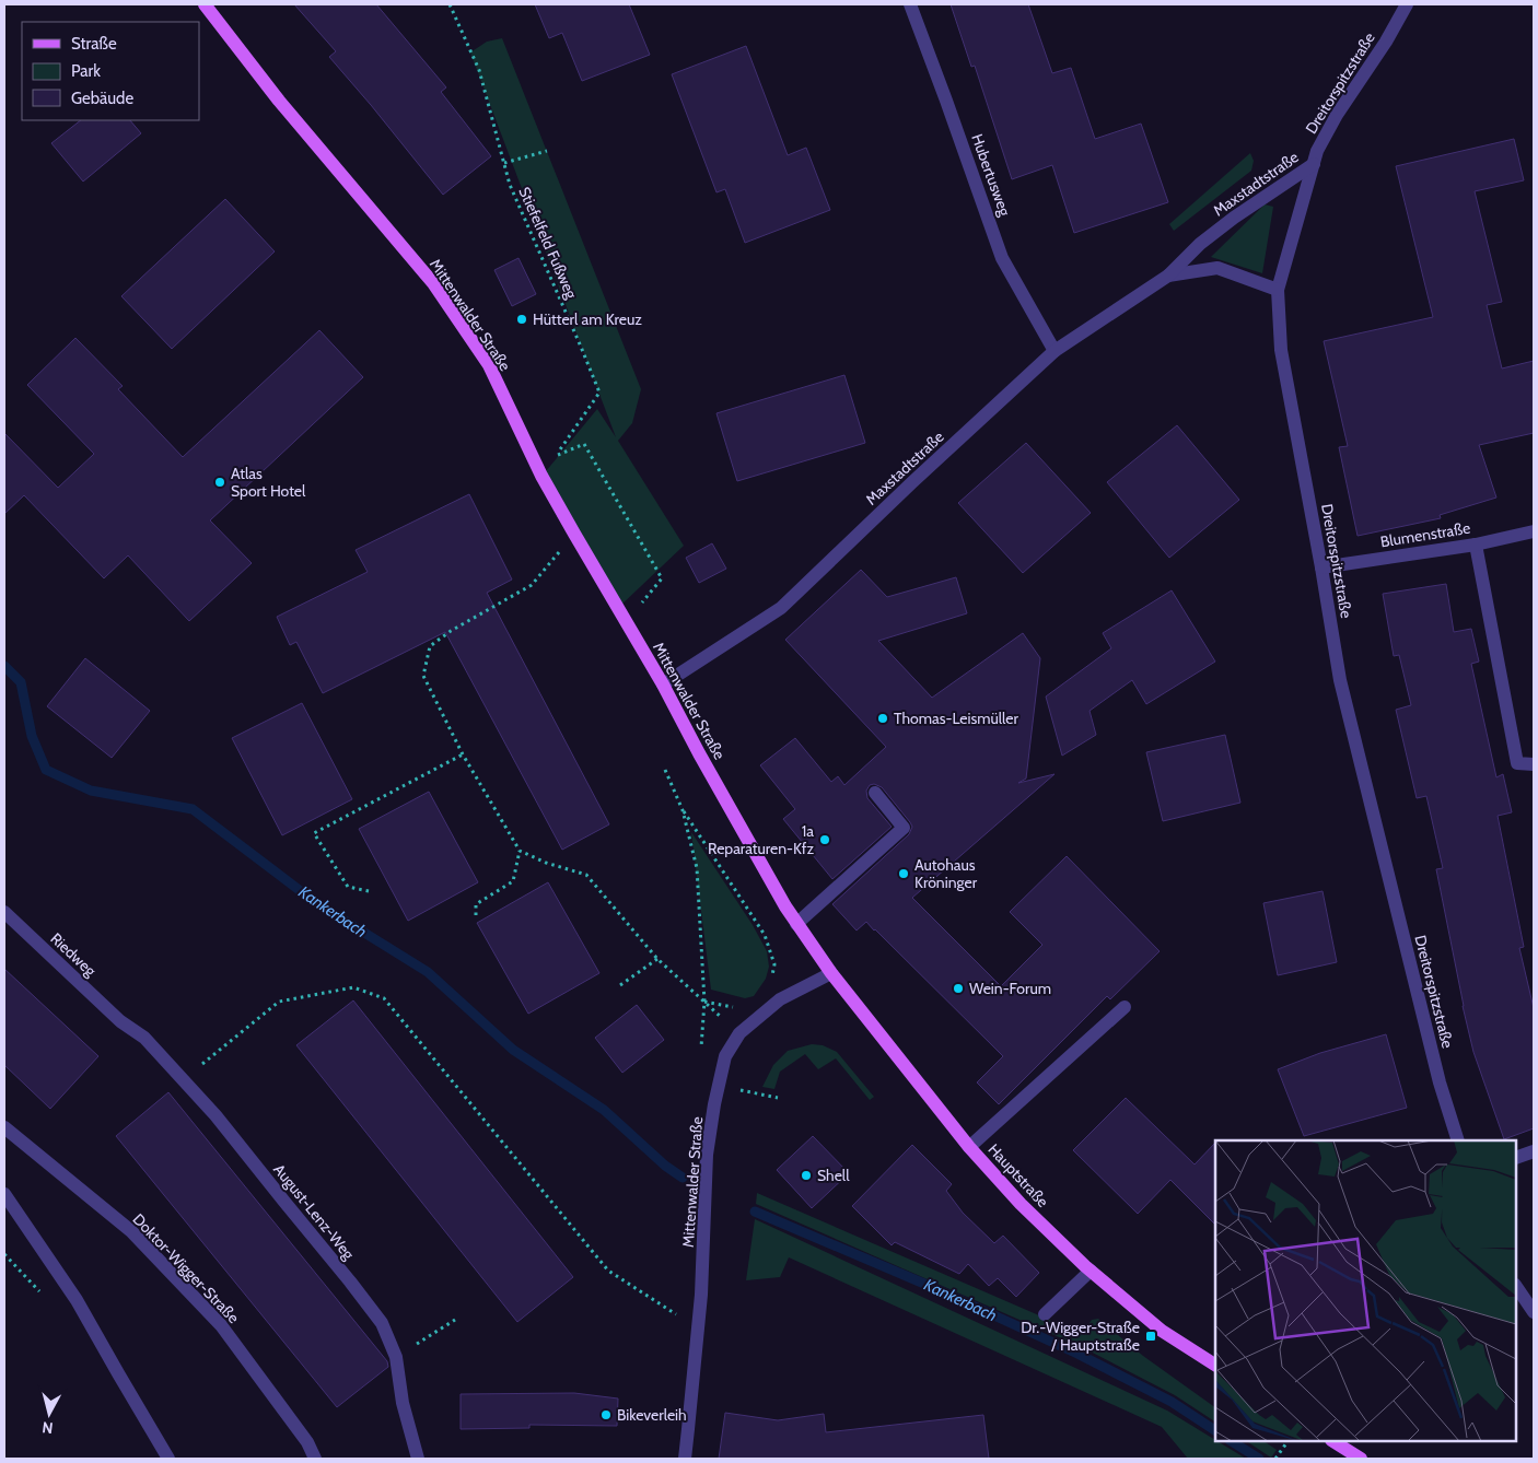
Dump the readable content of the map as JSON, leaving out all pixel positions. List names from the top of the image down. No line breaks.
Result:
{"streets":{"main road":["Mittenwalder Straße","Hauptstraße"],"street":["Dreitorspitzstraße","Hubertusweg","Maxstadtstraße","Blumenstraße","Riedweg","August-Lenz-Weg","Doktor-Wigger-Straße"],"path":["Stiefelfeld Fußweg"]},"crossings":[["Dreitorspitzstraße","Maxstadtstraße"],["Dreitorspitzstraße","Blumenstraße"],["Hubertusweg","Maxstadtstraße"],["Maxstadtstraße","Mittenwalder Straße"],["Mittenwalder Straße","Hauptstraße"],["Riedweg","August-Lenz-Weg"]],"water":["Kankerbach"],"places":{"other":["Hütterl am Kreuz","Atlas Sport Hotel","Thomas-Leismüller","1a Reparaturen-Kfz","Autohaus Kröninger","Wein-Forum","Shell","Bikeverleih"],"transit":["Dr.-Wigger-Straße / Hauptstraße"]},"legend":["Straße","Park","Gebäude"],"north":"bottom"}
